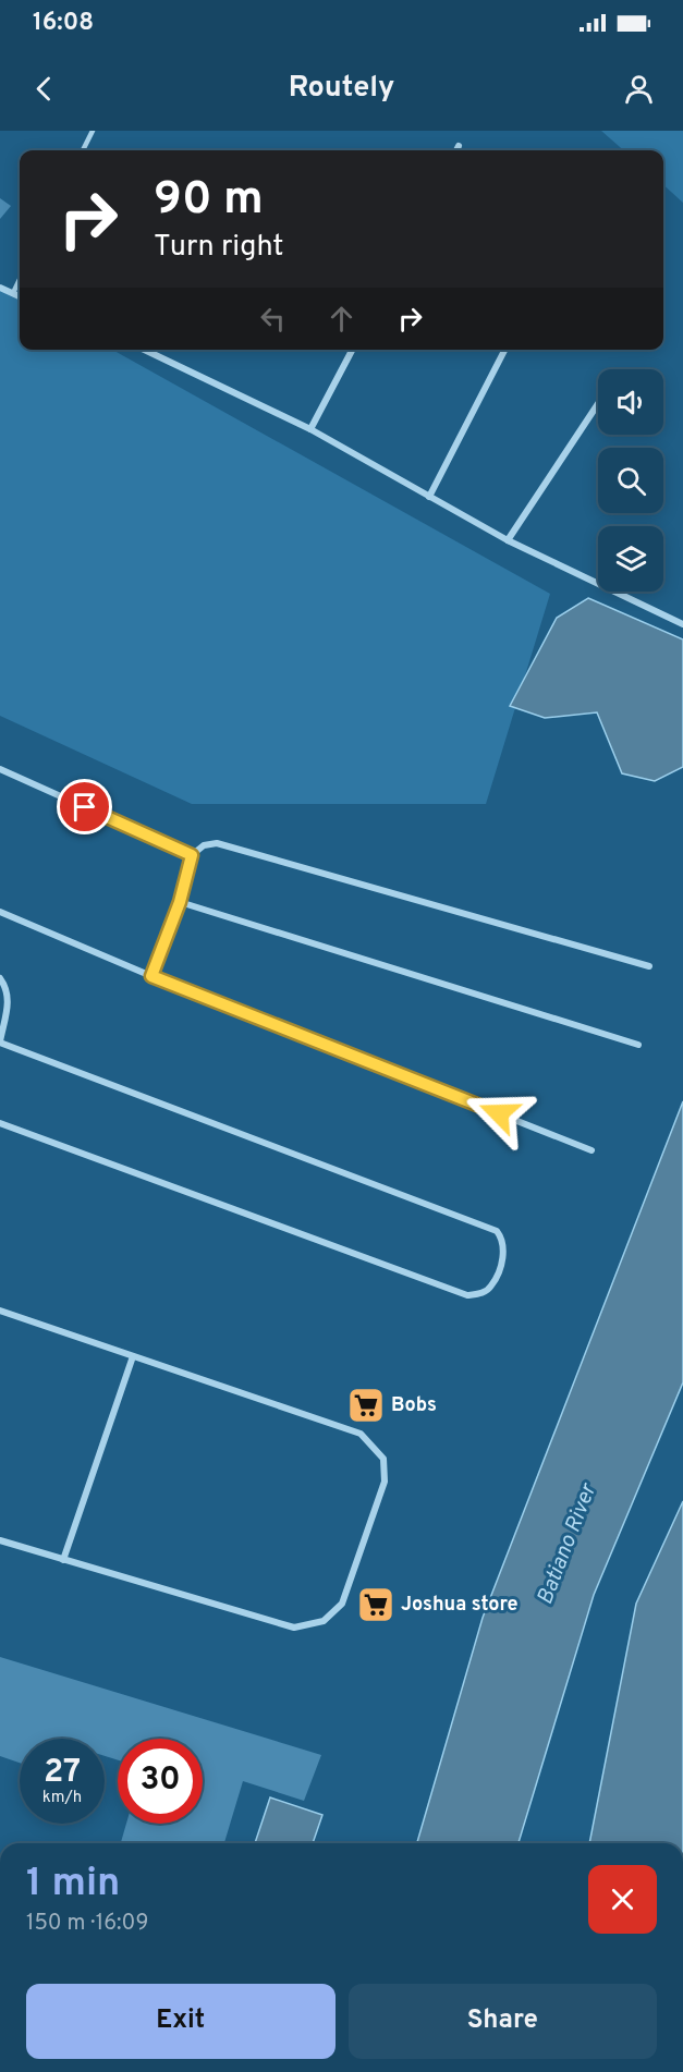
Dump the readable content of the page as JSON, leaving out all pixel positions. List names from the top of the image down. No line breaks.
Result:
{"water":["Batiano River"],"places":{"supermarket":["Bobs","Joshua store"]},"page":{"status":"16:08","header":"Routely","turn":["90 m","Turn right"],"speed":"27 km/h","limit":"30","heading":["1 min","150 m · 16:09"],"buttons":["Exit","Share"]}}
